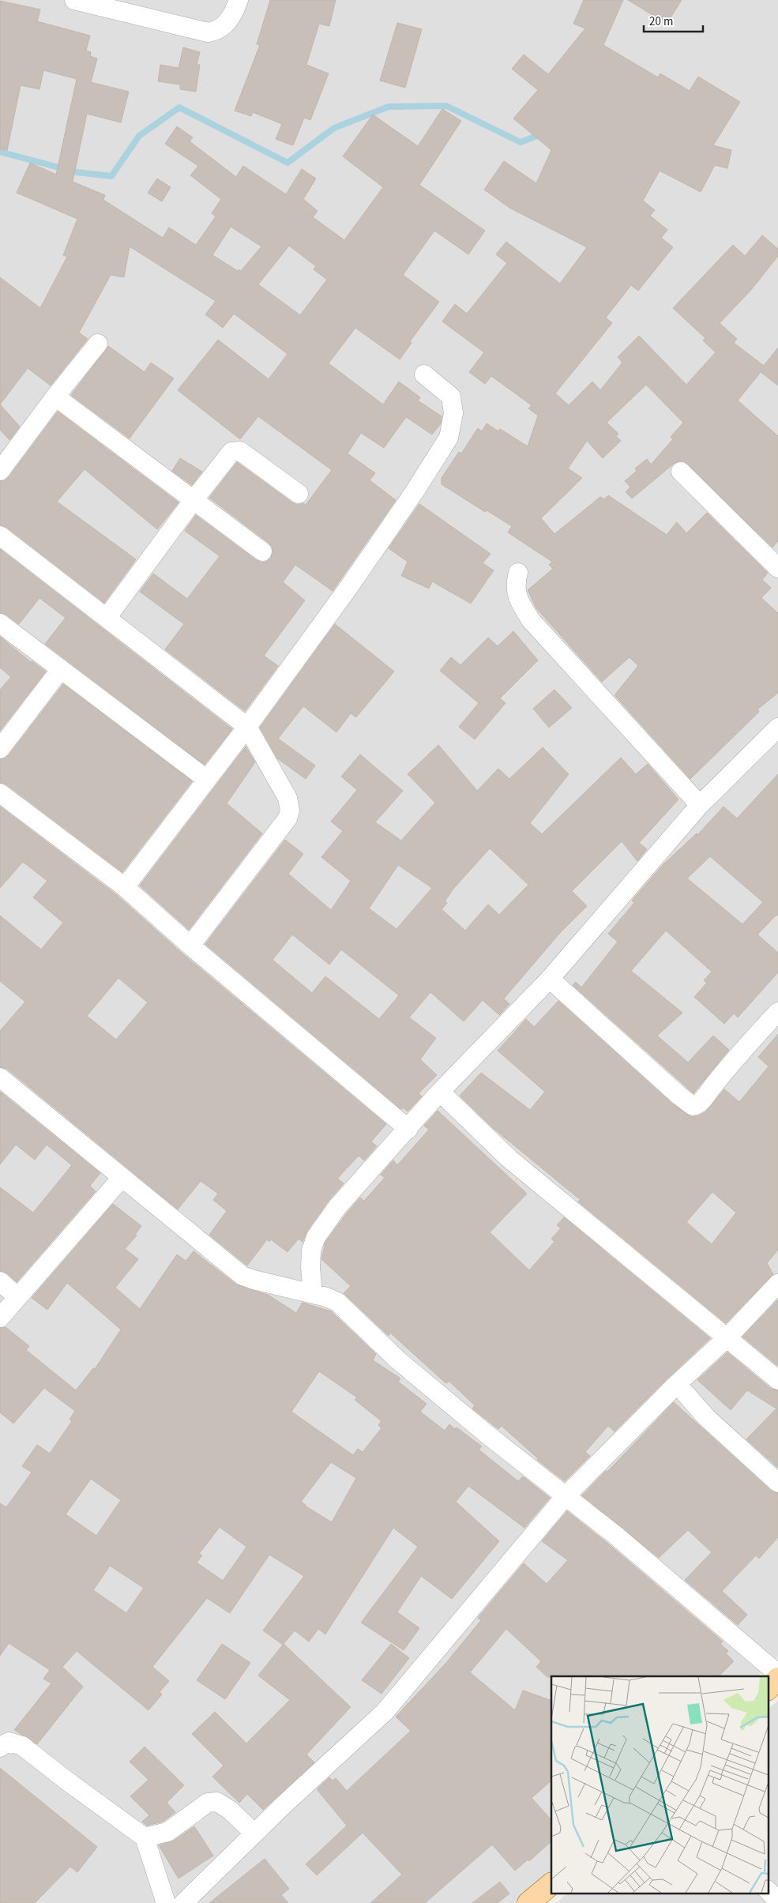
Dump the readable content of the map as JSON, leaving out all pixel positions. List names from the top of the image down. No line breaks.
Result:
{"scale_bar":"20 m"}
